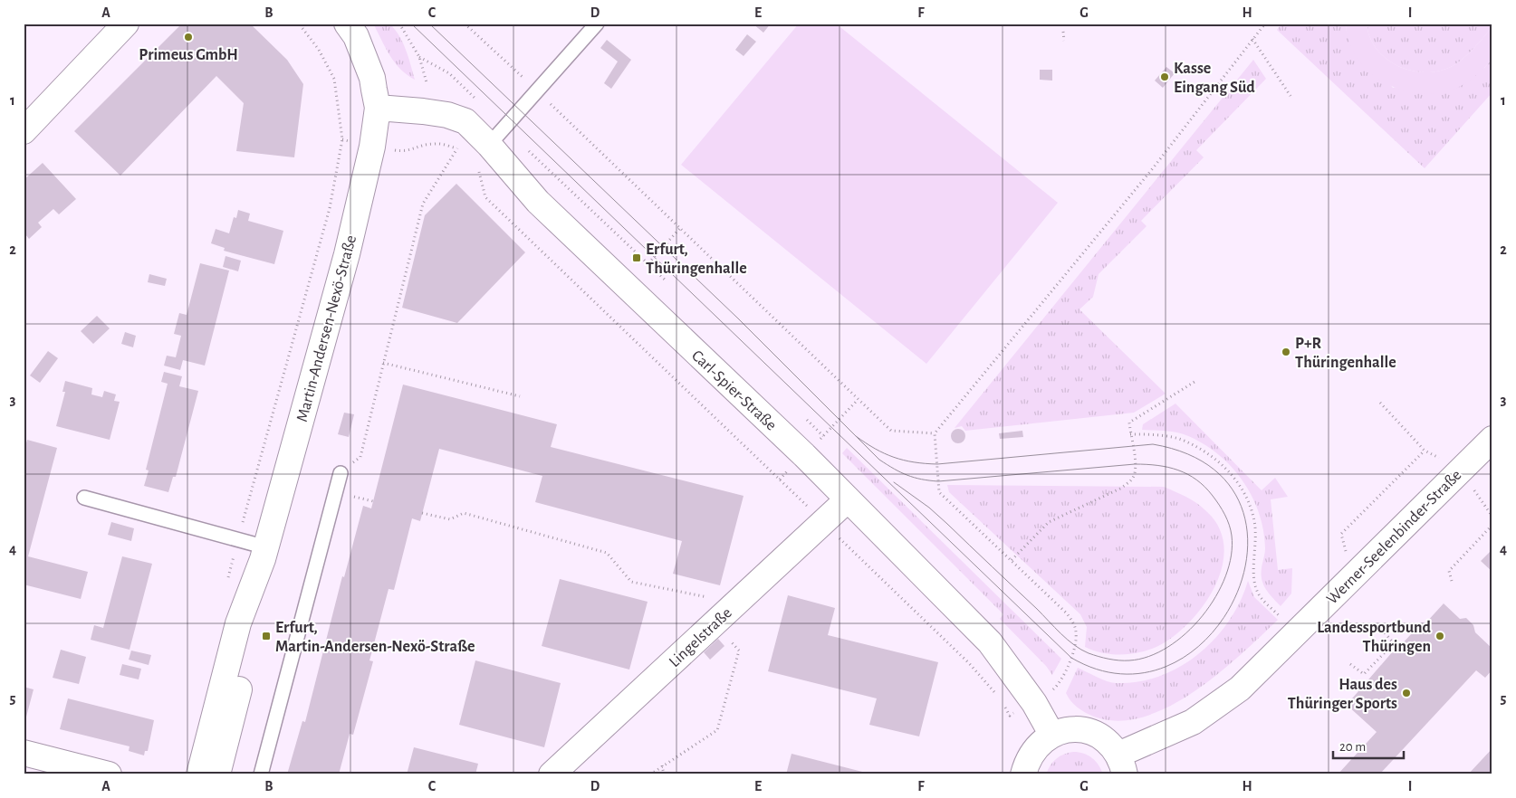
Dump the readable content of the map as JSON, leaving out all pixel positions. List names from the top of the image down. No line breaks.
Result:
{"streets":{"street":["Martin-Andersen-Nexö-Straße","Carl-Spier-Straße","Werner-Seelenbinder-Straße","Lingelstraße"]},"crossings":[["Martin-Andersen-Nexö-Straße","Carl-Spier-Straße"],["Carl-Spier-Straße","Lingelstraße"]],"places":{"other":["Primeus GmbH","Kasse Eingang Süd","P+R Thüringenhalle","Landessportbund Thüringen","Haus des Thüringer Sports"],"transit":["Erfurt, Thüringenhalle","Erfurt, Martin-Andersen-Nexö-Straße"]},"scale_bar":"20 m","grid":{"columns":["A","B","C","D","E","F","G","H","I"],"rows":["1","2","3","4","5"]}}
